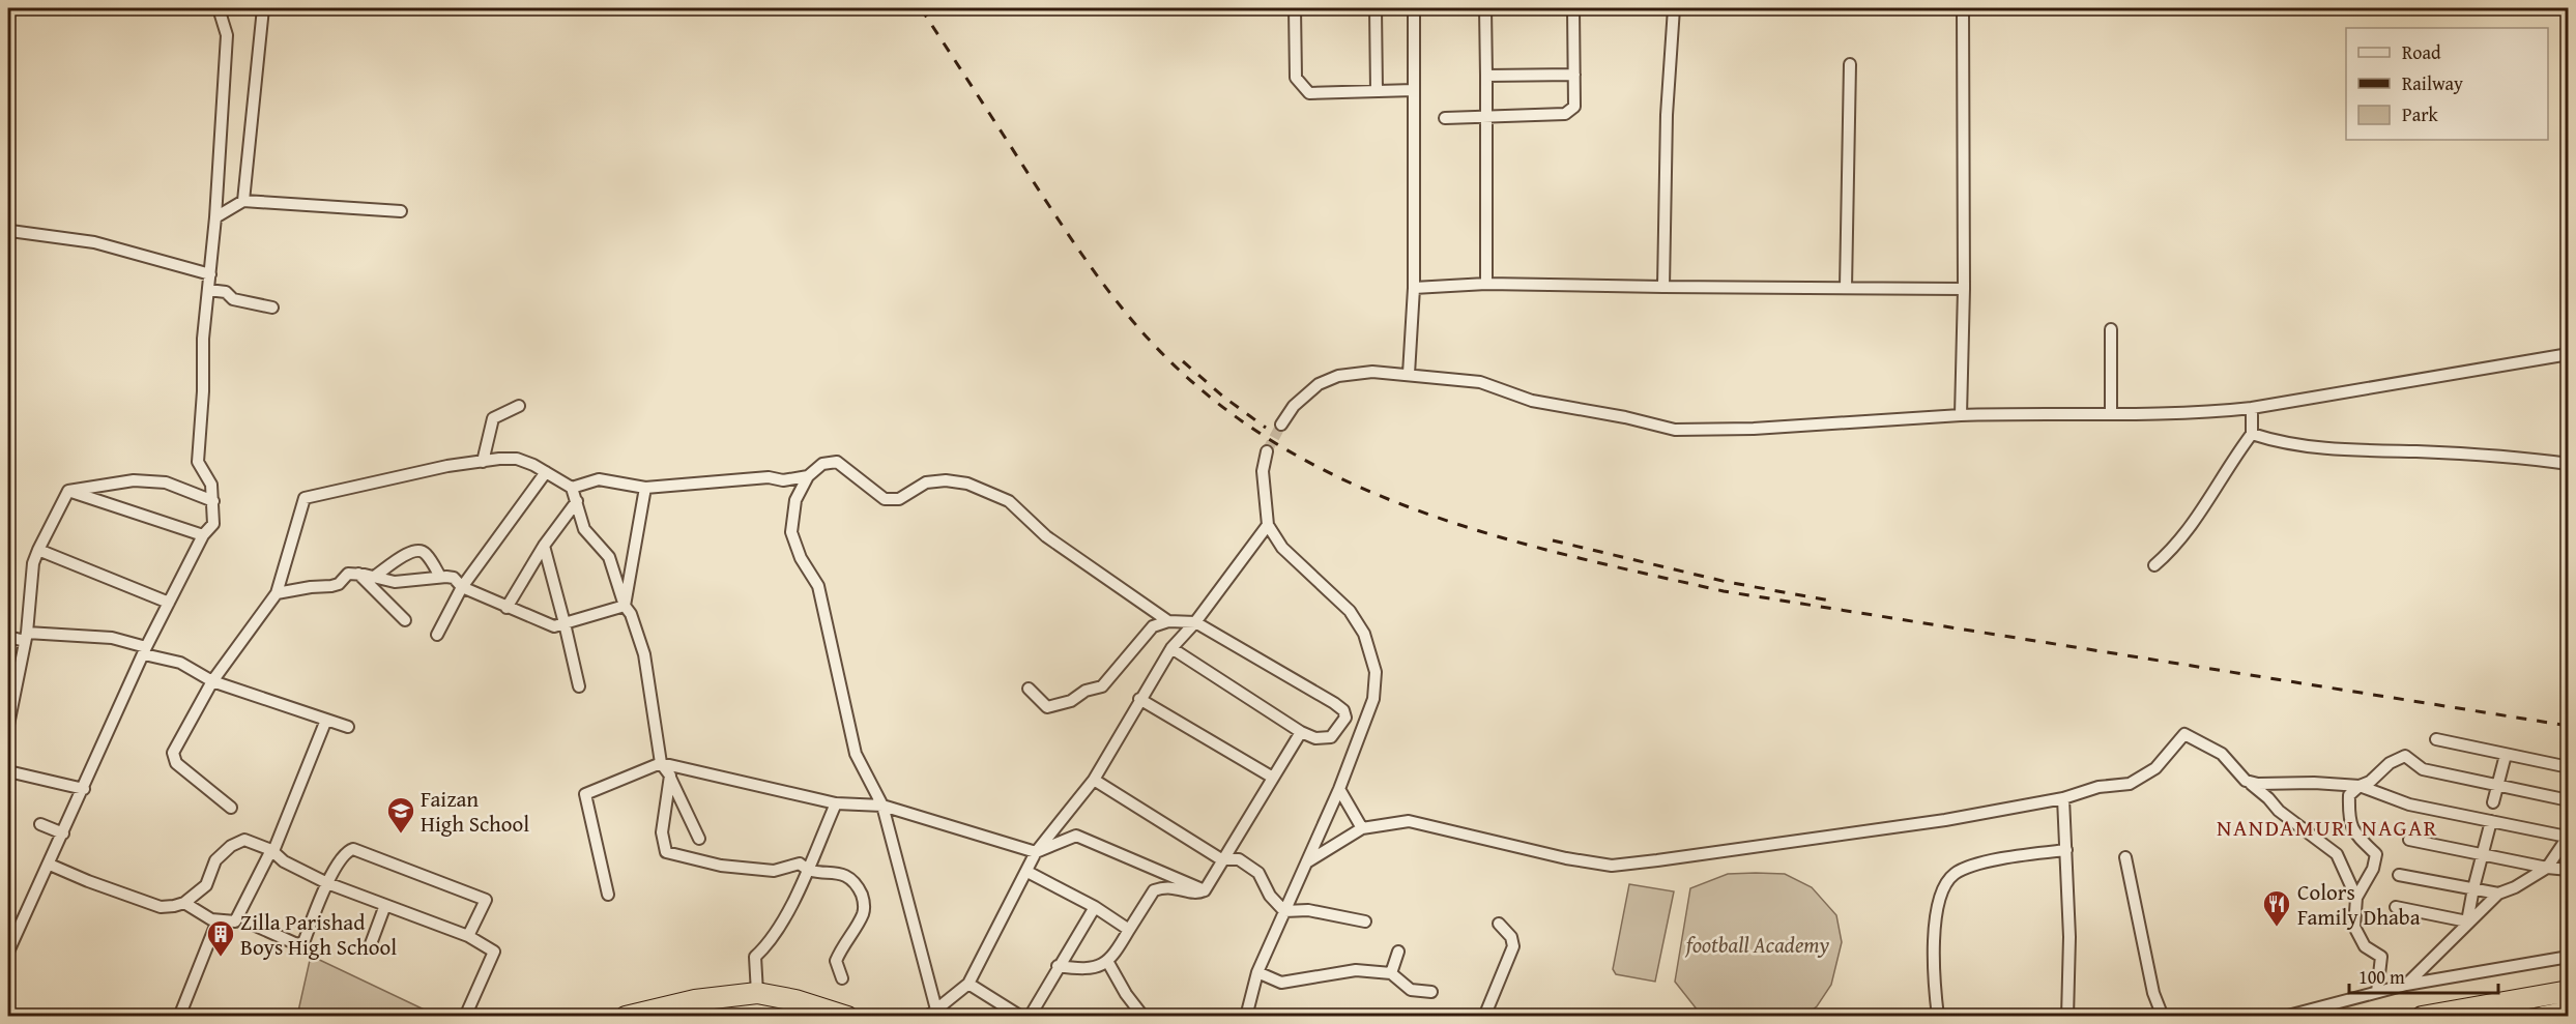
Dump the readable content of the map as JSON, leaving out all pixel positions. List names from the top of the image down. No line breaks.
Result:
{"districts":["NANDAMURI NAGAR"],"parks":["football Academy"],"places":{"school or university":["Faizan High School"],"restaurant":["Colors Family Dhaba"],"building":["Zilla Parishad Boys High School"]},"legend":["Road","Railway","Park"],"scale_bar":"100 m"}
